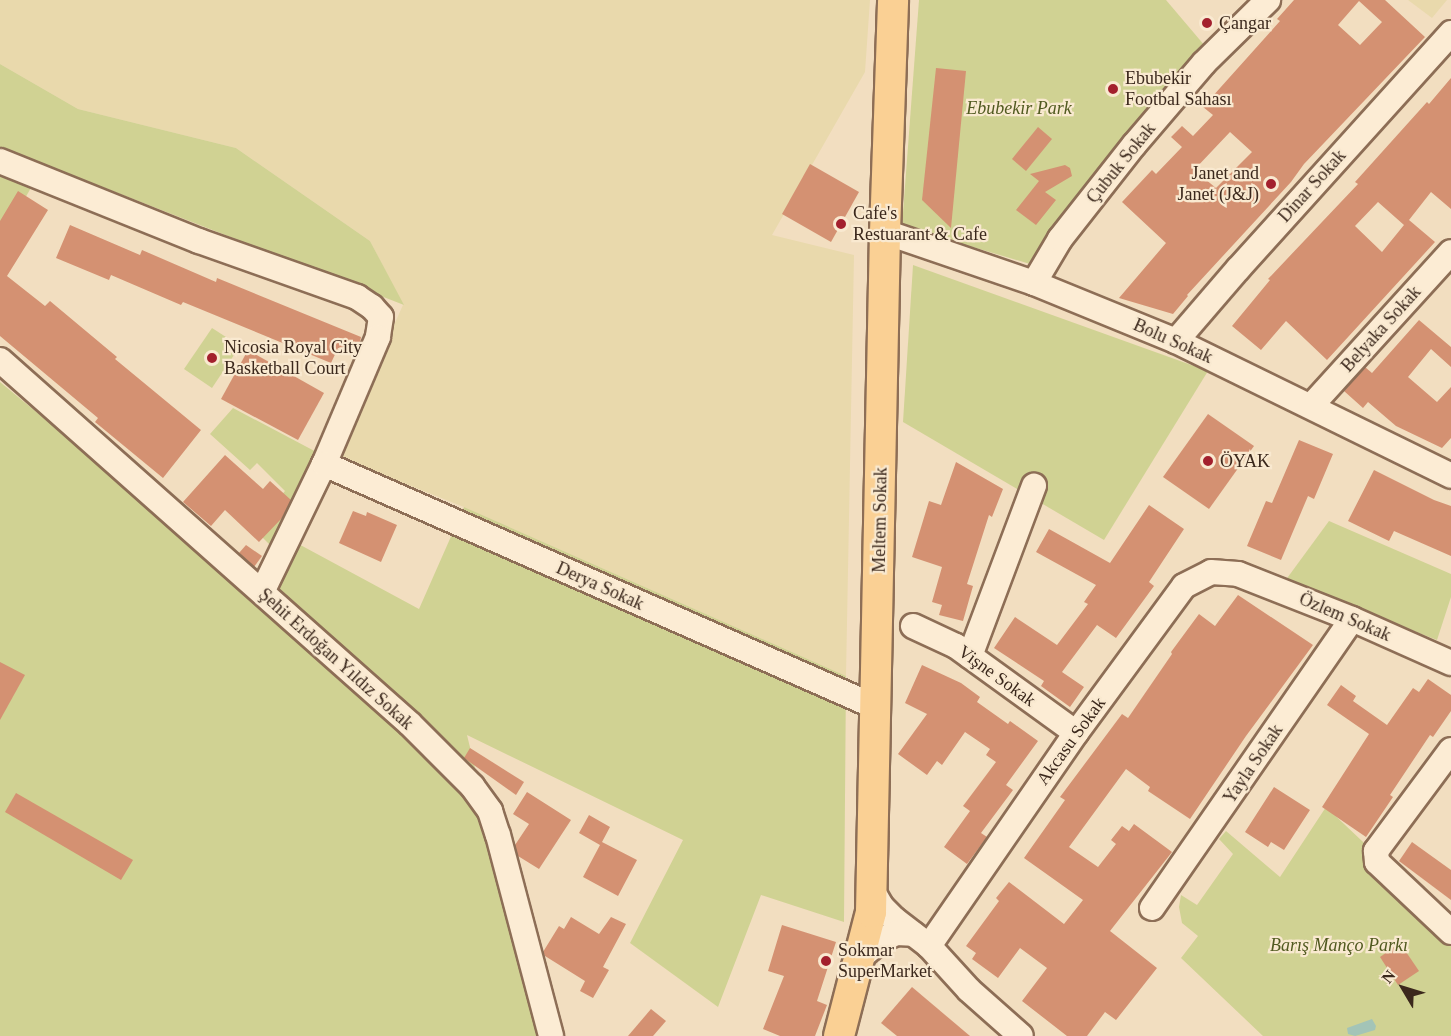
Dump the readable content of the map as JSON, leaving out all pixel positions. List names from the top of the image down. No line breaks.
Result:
{"streets":{"main road":["Meltem Sokak"],"street":["Çubuk Sokak","Dinar Sokak","Belyaka Sokak","Bolu Sokak","Derya Sokak","Özlem Sokak","Şehit Erdoğan Yıldız Sokak","Vişne Sokak","Akcasu Sokak","Yayla Sokak"]},"crossings":[["Çubuk Sokak","Bolu Sokak"],["Dinar Sokak","Bolu Sokak"],["Belyaka Sokak","Bolu Sokak"],["Bolu Sokak","Meltem Sokak"],["Meltem Sokak","Derya Sokak"],["Özlem Sokak","Akcasu Sokak"],["Özlem Sokak","Yayla Sokak"],["Vişne Sokak","Akcasu Sokak"]],"parks":["Ebubekir Park","Barış Manço Parkı"],"places":["Çangar","Ebubekir Footbal Sahası","Janet and Janet (J&J)","Cafe's Restuarant & Cafe","Nicosia Royal City Basketball Court","ÖYAK","Sokmar SuperMarket"],"north":"top left"}
